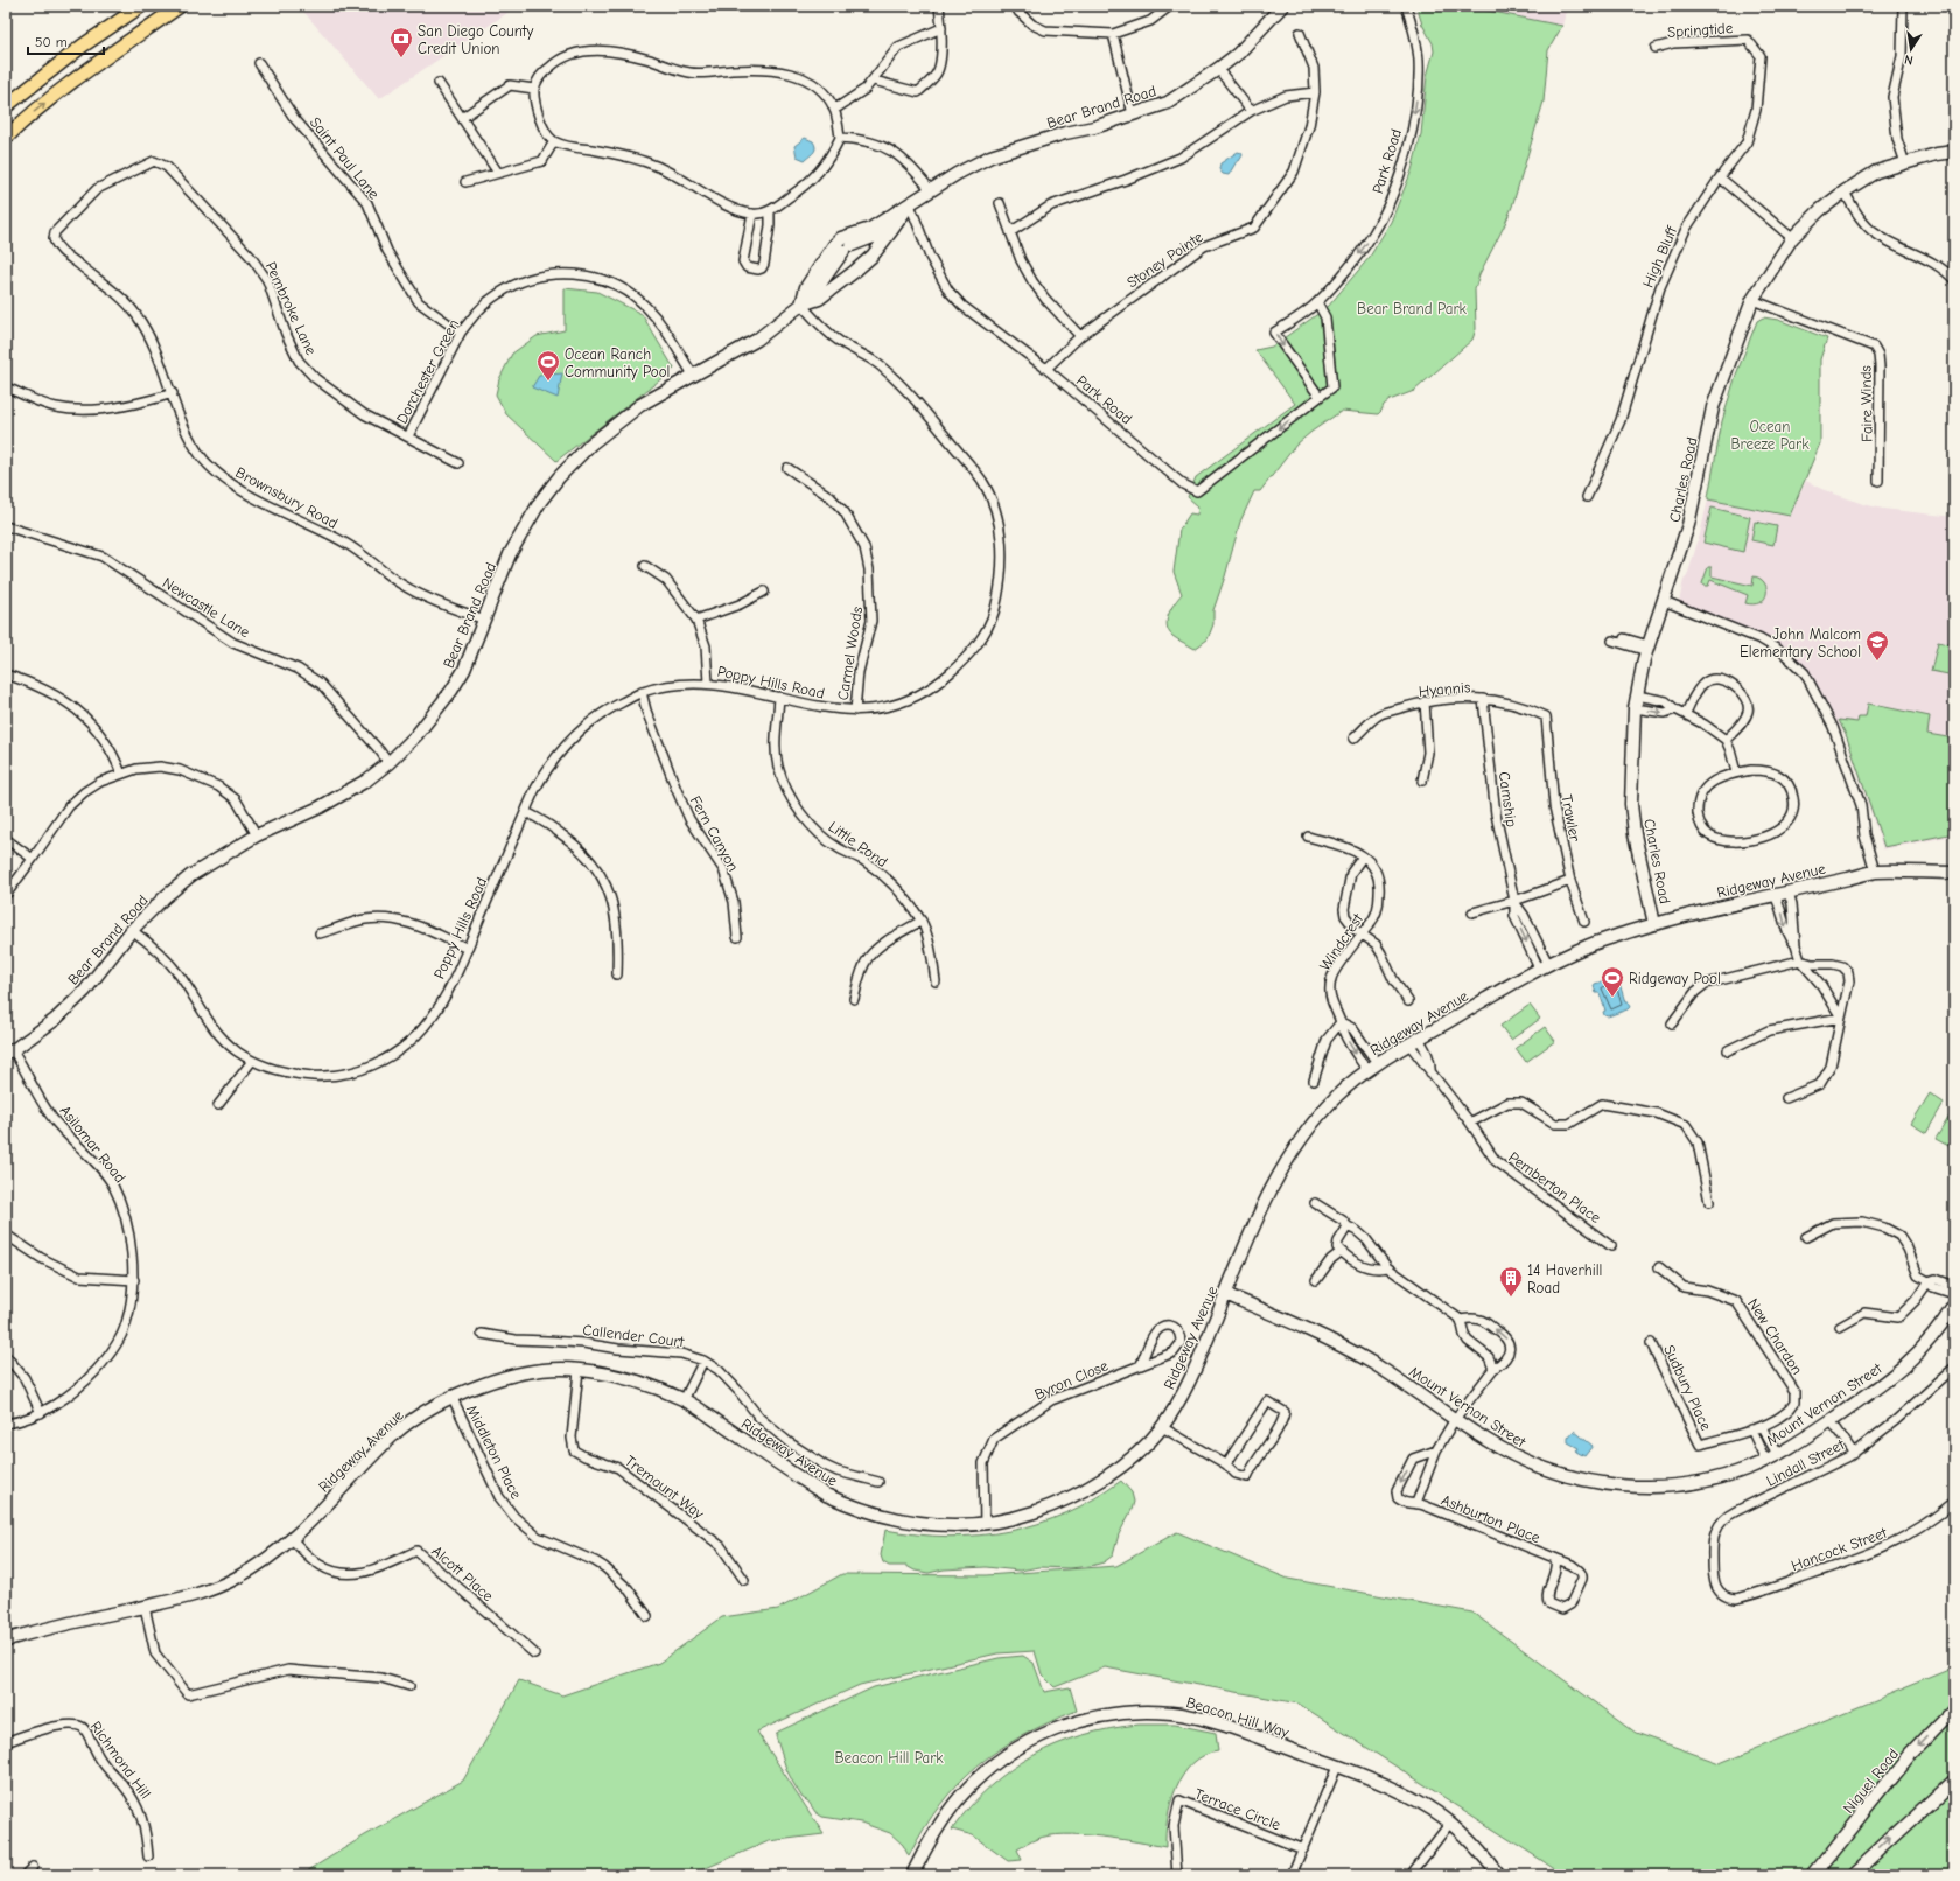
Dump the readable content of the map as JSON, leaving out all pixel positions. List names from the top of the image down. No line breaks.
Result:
{"streets":{"street":["Springtide","Bear Brand Road","Saint Paul Lane","Park Road","High Bluff","Stoney Pointe","Pembroke Lane","Dorchester Green","Faire Winds","Charles Road","Brownsbury Road","Newcastle Lane","Carmel Woods","Poppy Hills Road","Hyannis","Camship","Trawler","Fern Canyon","Little Pond","Ridgeway Avenue","Windcrest","Asilomar Road","Pemberton Place","Callender Court","New Chardon","Byron Close","Sudbury Place","Mount Vernon Street","Middleton Place","Lindall Street","Tremount Way","Ashburton Place","Hancock Street","Alcott Place","Beacon Hill Way","Richmond Hill","Niguel Road","Terrace Circle"]},"crossings":[["Springtide","High Bluff"],["Bear Brand Road","Park Road"],["Bear Brand Road","Dorchester Green"],["Bear Brand Road","Brownsbury Road"],["Bear Brand Road","Newcastle Lane"],["Bear Brand Road","Poppy Hills Road"],["Bear Brand Road","Asilomar Road"],["Saint Paul Lane","Dorchester Green"],["Park Road","Stoney Pointe"],["Pembroke Lane","Dorchester Green"],["Pembroke Lane","Brownsbury Road"],["Faire Winds","Charles Road"],["Charles Road","Ridgeway Avenue"],["Carmel Woods","Poppy Hills Road"],["Poppy Hills Road","Fern Canyon"],["Poppy Hills Road","Little Pond"],["Hyannis","Camship"],["Hyannis","Trawler"],["Camship","Ridgeway Avenue"],["Ridgeway Avenue","Windcrest"],["Ridgeway Avenue","Pemberton Place"],["Ridgeway Avenue","Byron Close"],["Ridgeway Avenue","Mount Vernon Street"],["Ridgeway Avenue","Middleton Place"],["Ridgeway Avenue","Tremount Way"],["Ridgeway Avenue","Alcott Place"],["New Chardon","Sudbury Place"],["Mount Vernon Street","Ashburton Place"],["Lindall Street","Hancock Street"]],"parks":["Bear Brand Park","Ocean Breeze Park","Beacon Hill Park"],"places":{"bank":["San Diego County Credit Union"],"sports":["Ocean Ranch Community Pool","Ridgeway Pool"],"school or university":["John Malcom Elementary School"],"building":["14 Haverhill Road"]},"scale_bar":"50 m","north":"bottom"}
